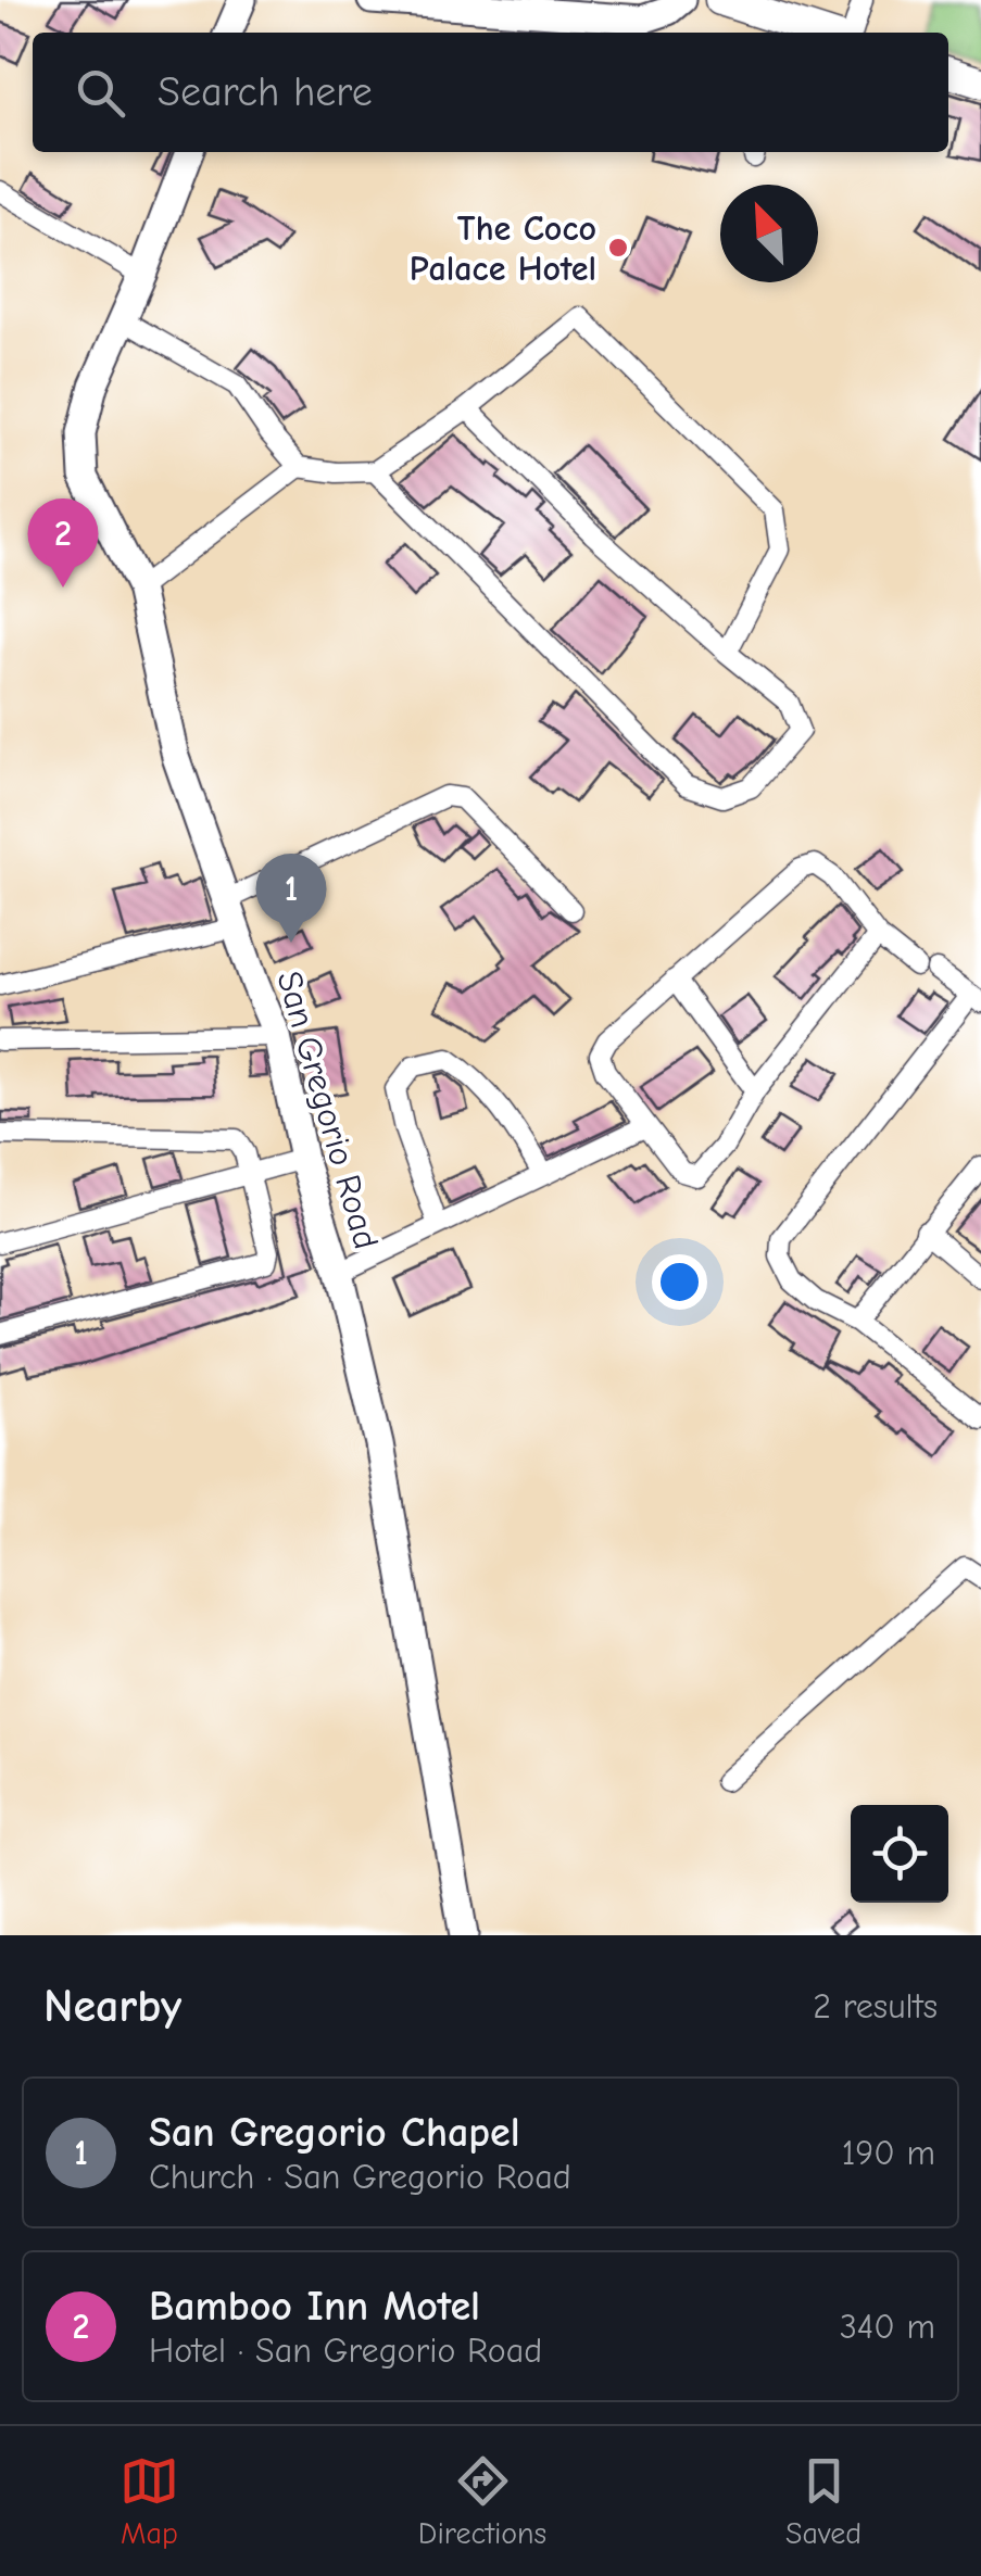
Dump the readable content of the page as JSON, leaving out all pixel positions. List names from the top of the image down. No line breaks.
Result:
{"streets":{"street":["San Gregorio Road"]},"places":["The Coco Palace Hotel"],"north":"top left","page":{"search":"Search here","pins":["2","1"],"heading":["Nearby","2 results"],"list":[{"mark":"1","name":"San Gregorio Chapel","note":"Church · San Gregorio Road","value":"190 m"},{"mark":"2","name":"Bamboo Inn Motel","note":"Hotel · San Gregorio Road","value":"340 m"}],"nav":["Map","Directions","Saved"]}}
